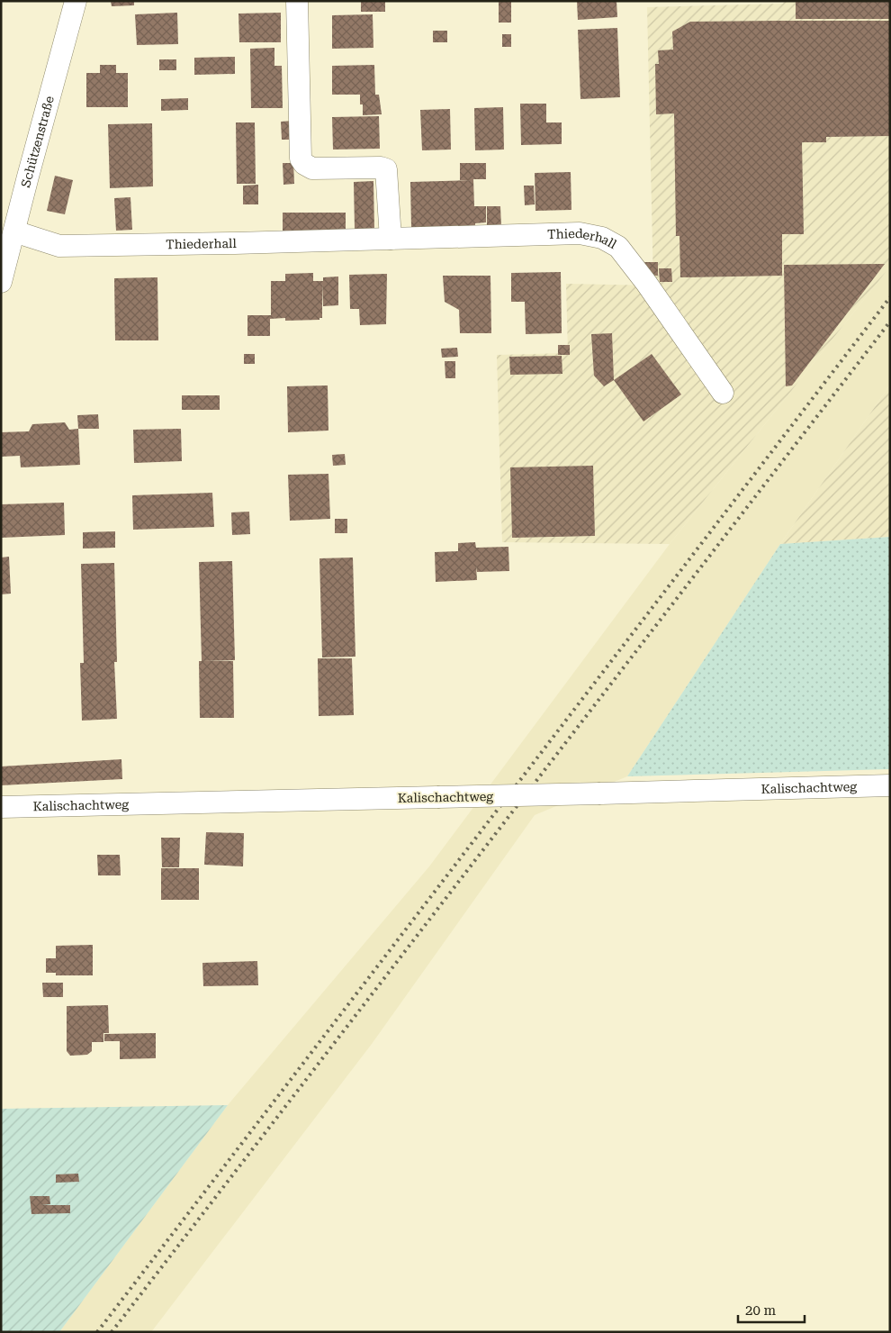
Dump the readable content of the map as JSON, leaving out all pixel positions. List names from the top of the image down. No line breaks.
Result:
{"streets":{"street":["Schützenstraße","Thiederhall","Kalischachtweg"]},"crossings":[["Schützenstraße","Thiederhall"]],"scale_bar":"20 m"}
